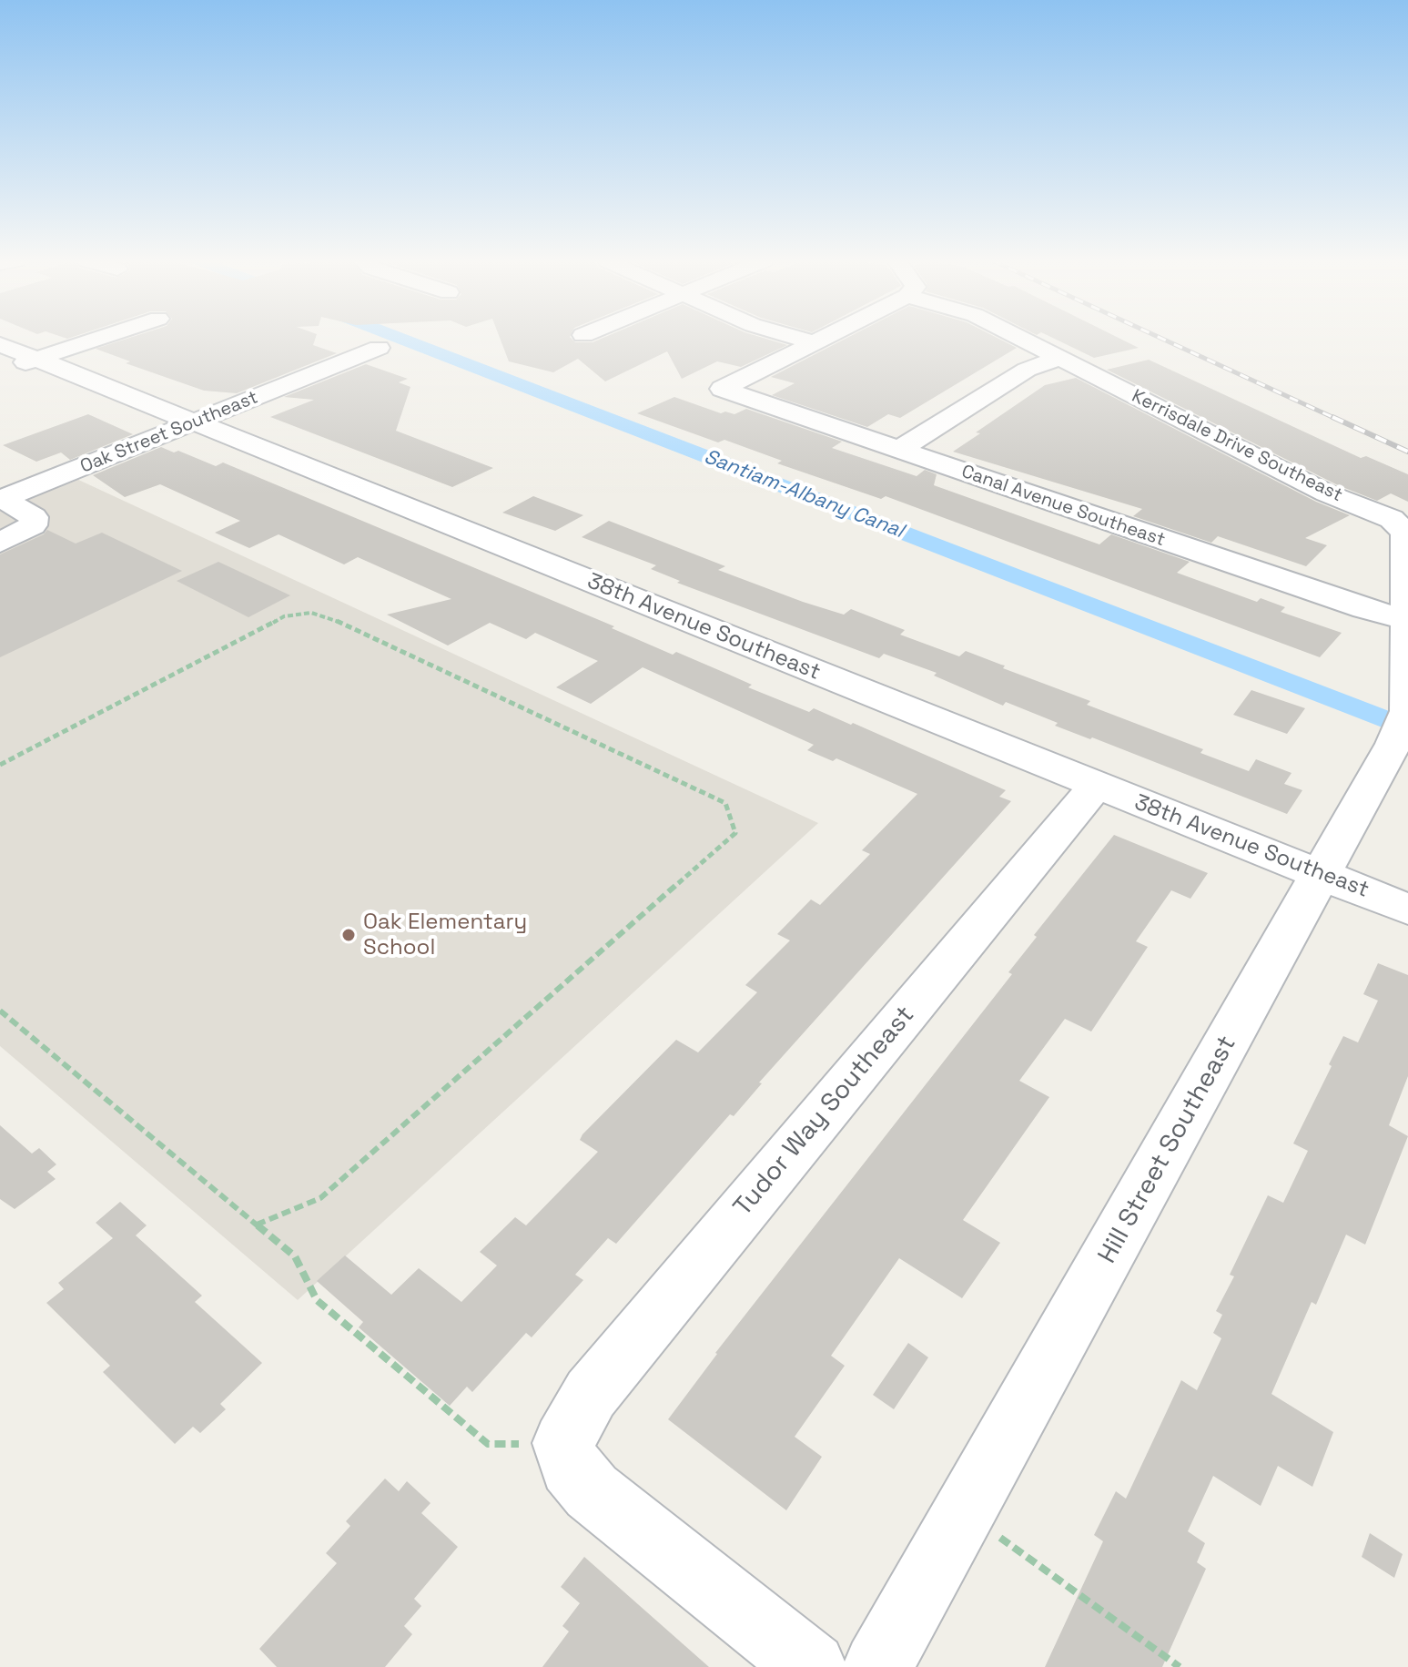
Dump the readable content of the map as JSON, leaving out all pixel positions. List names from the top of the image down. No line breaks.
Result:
{"streets":{"street":["Oak Street Southeast","Kerrisdale Drive Southeast","Canal Avenue Southeast","38th Avenue Southeast","Tudor Way Southeast","Hill Street Southeast"]},"crossings":[["Oak Street Southeast","38th Avenue Southeast"],["Kerrisdale Drive Southeast","Canal Avenue Southeast"],["Kerrisdale Drive Southeast","Hill Street Southeast"],["Canal Avenue Southeast","Hill Street Southeast"],["38th Avenue Southeast","Tudor Way Southeast"],["38th Avenue Southeast","Hill Street Southeast"]],"water":["Santiam-Albany Canal"],"places":["Oak Elementary School"]}
